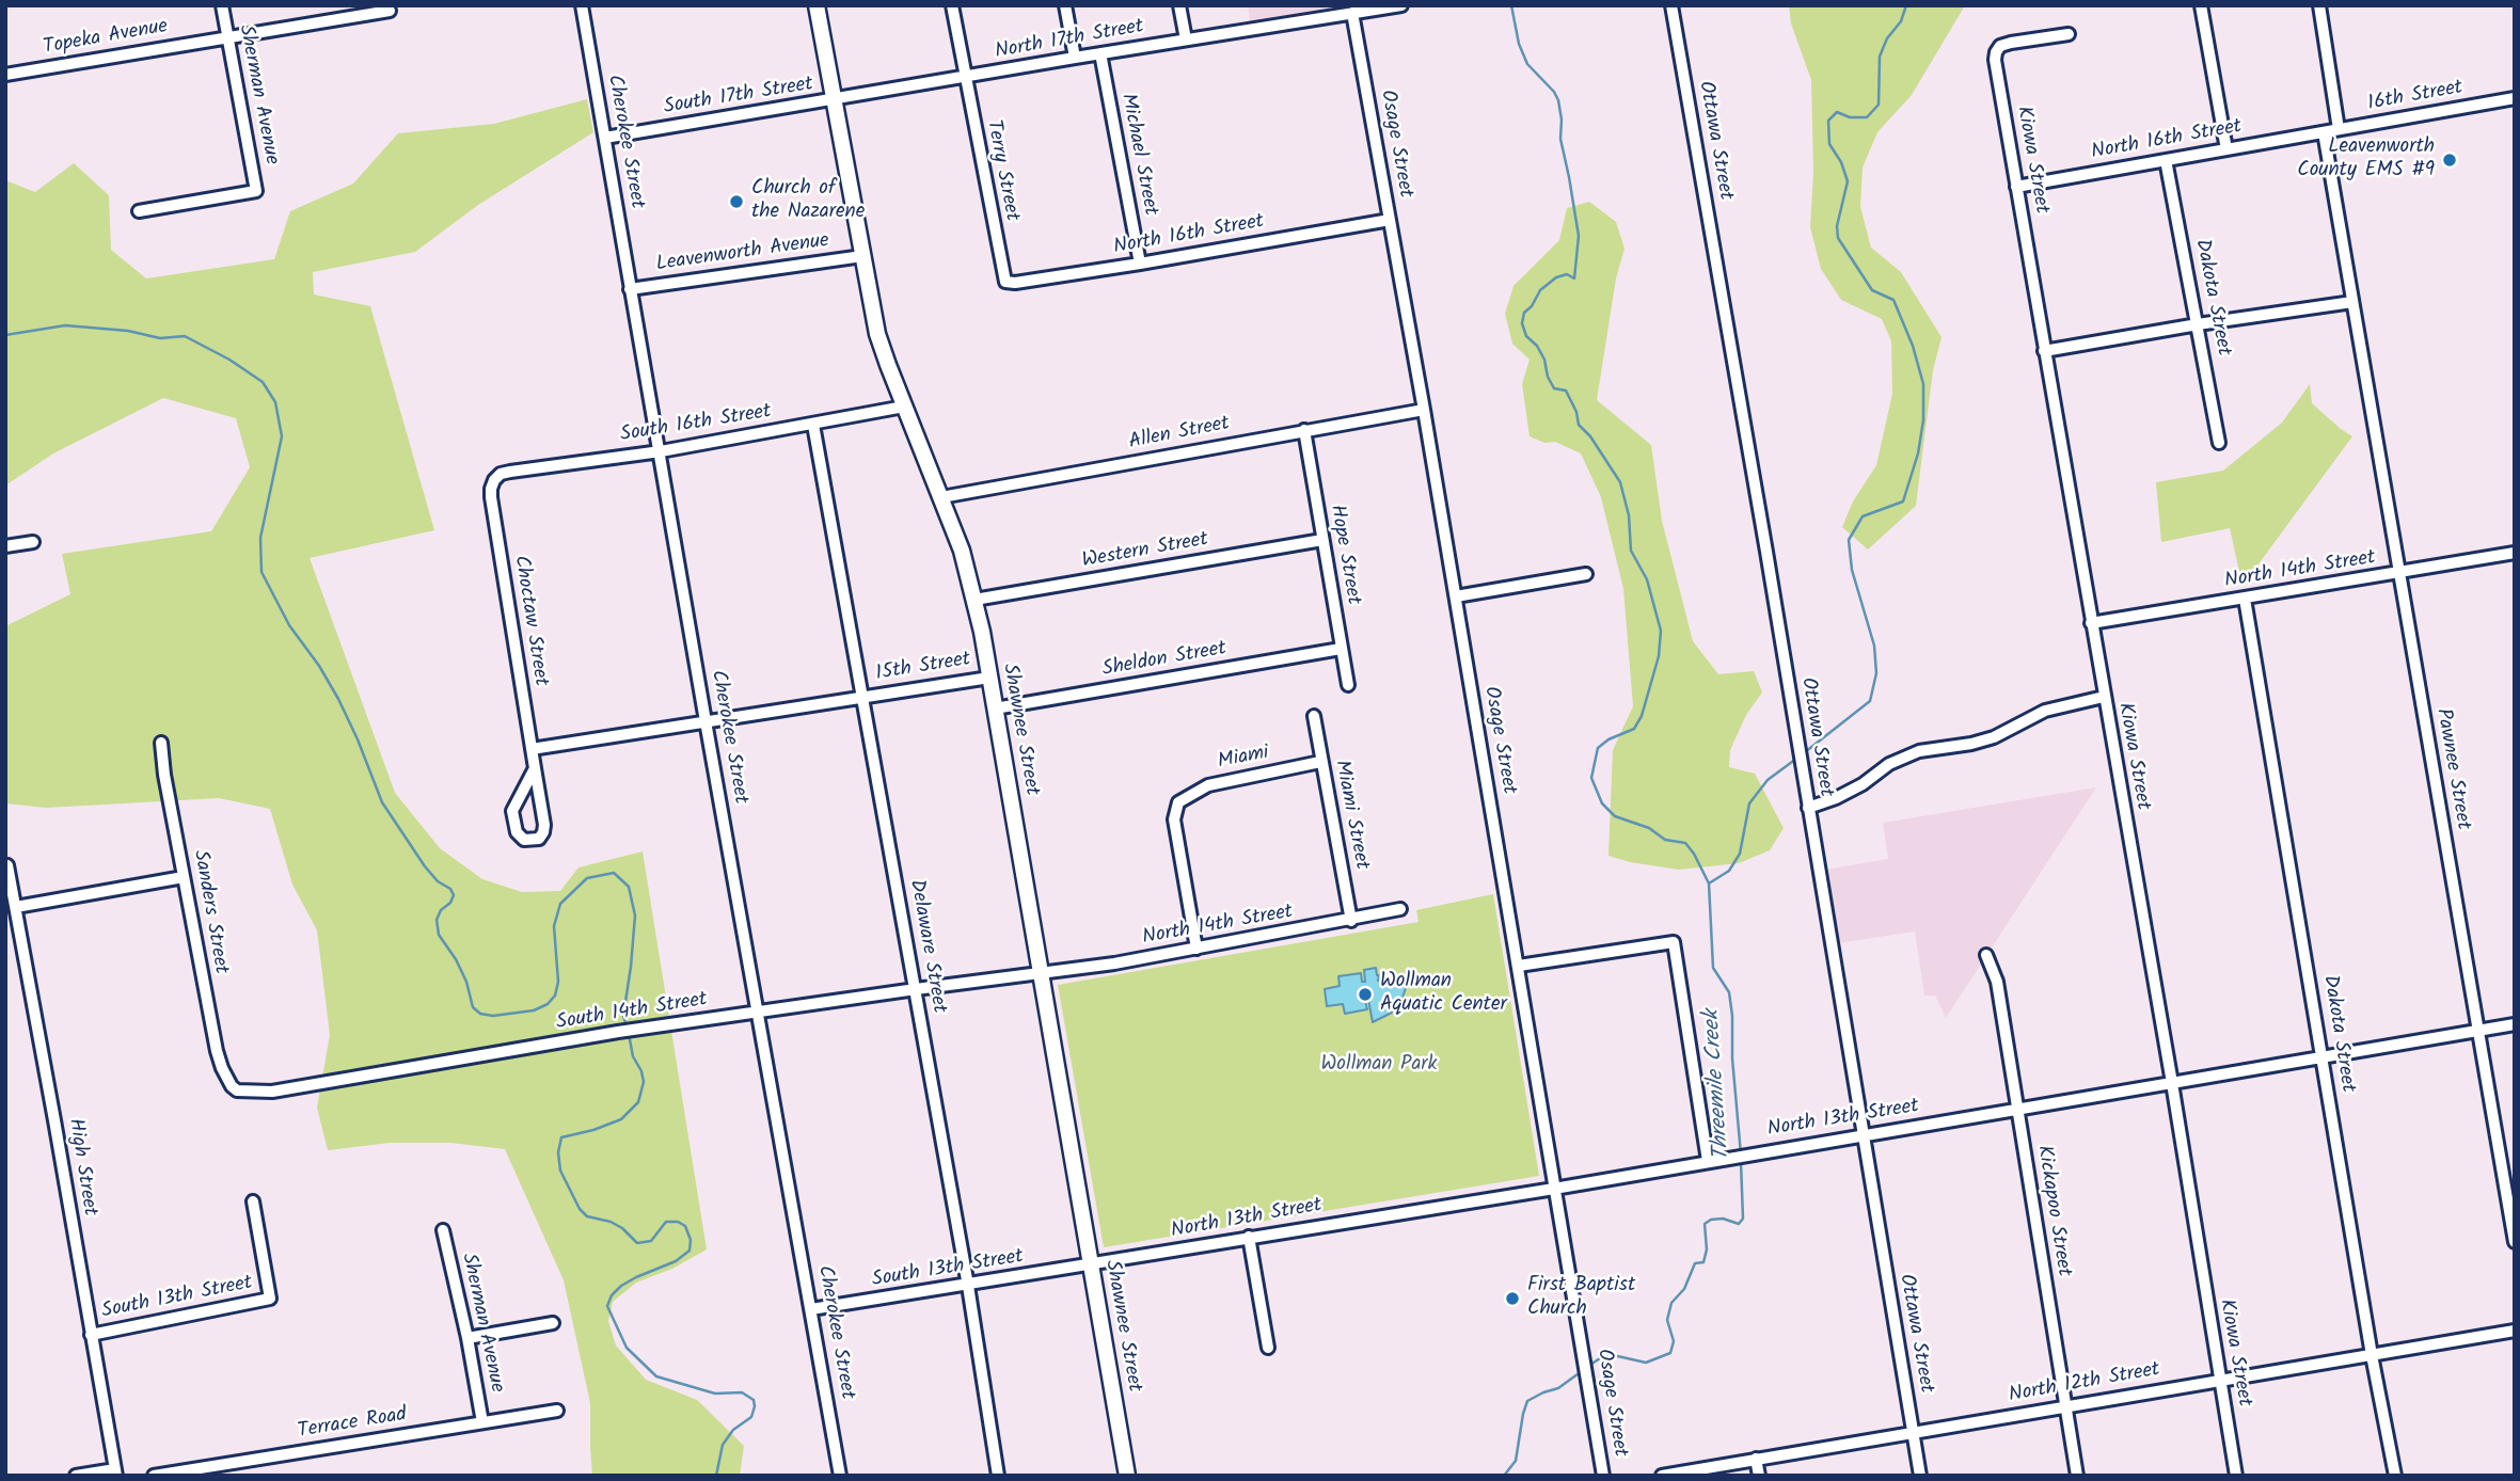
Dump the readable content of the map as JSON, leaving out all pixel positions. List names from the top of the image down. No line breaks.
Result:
{"streets":{"street":["Topeka Avenue","North 17th Street","Sherman Avenue","South 17th Street","16th Street","Ottawa Street","North 16th Street","Cherokee Street","Osage Street","Michael Street","Kiowa Street","Terry Street","Leavenworth Avenue","Dakota Street","South 16th Street","Allen Street","Western Street","Hope Street","North 14th Street","Choctaw Street","Sheldon Street","15th Street","Shawnee Street","Miami","Pawnee Street","Miami Street","Sanders Street","Delaware Street","South 14th Street","North 13th Street","High Street","Kickapoo Street","South 13th Street","North 12th Street","Terrace Road"]},"crossings":[["Topeka Avenue","Sherman Avenue"],["North 17th Street","South 17th Street"],["North 17th Street","Osage Street"],["North 17th Street","Michael Street"],["North 17th Street","Terry Street"],["North 17th Street","Shawnee Street"],["Sherman Avenue","Terrace Road"],["South 17th Street","Cherokee Street"],["South 17th Street","Shawnee Street"],["16th Street","North 16th Street"],["16th Street","Pawnee Street"],["Ottawa Street","North 13th Street"],["Ottawa Street","North 12th Street"],["North 16th Street","Osage Street"],["North 16th Street","Michael Street"],["North 16th Street","Kiowa Street"],["North 16th Street","Terry Street"],["North 16th Street","Dakota Street"],["North 16th Street","Pawnee Street"],["Cherokee Street","Leavenworth Avenue"],["Cherokee Street","South 16th Street"],["Cherokee Street","15th Street"],["Cherokee Street","South 14th Street"],["Cherokee Street","South 13th Street"],["Osage Street","Allen Street"],["Osage Street","North 13th Street"],["Kiowa Street","North 14th Street"],["Kiowa Street","North 13th Street"],["Kiowa Street","North 12th Street"],["Leavenworth Avenue","Shawnee Street"],["Dakota Street","North 14th Street"],["Dakota Street","North 13th Street"],["Dakota Street","North 12th Street"],["South 16th Street","Choctaw Street"],["South 16th Street","Shawnee Street"],["South 16th Street","Delaware Street"],["Allen Street","Hope Street"],["Allen Street","Shawnee Street"],["Western Street","Hope Street"],["Western Street","Shawnee Street"],["Hope Street","Sheldon Street"],["North 14th Street","Shawnee Street"],["North 14th Street","Miami"],["North 14th Street","Pawnee Street"],["North 14th Street","Miami Street"],["North 14th Street","South 14th Street"],["Choctaw Street","15th Street"],["Sheldon Street","Shawnee Street"],["15th Street","Shawnee Street"],["15th Street","Delaware Street"],["Shawnee Street","South 14th Street"],["Shawnee Street","North 13th Street"],["Shawnee Street","South 13th Street"],["Miami","Miami Street"],["Pawnee Street","North 13th Street"],["Sanders Street","South 14th Street"],["Delaware Street","South 14th Street"],["Delaware Street","South 13th Street"],["North 13th Street","Kickapoo Street"],["North 13th Street","South 13th Street"],["High Street","South 13th Street"],["Kickapoo Street","North 12th Street"]],"water":["Threemile Creek"],"parks":["Wollman Park"],"places":["Leavenworth County EMS #9","Church of the Nazarene","Wollman Aquatic Center","First Baptist Church"]}
